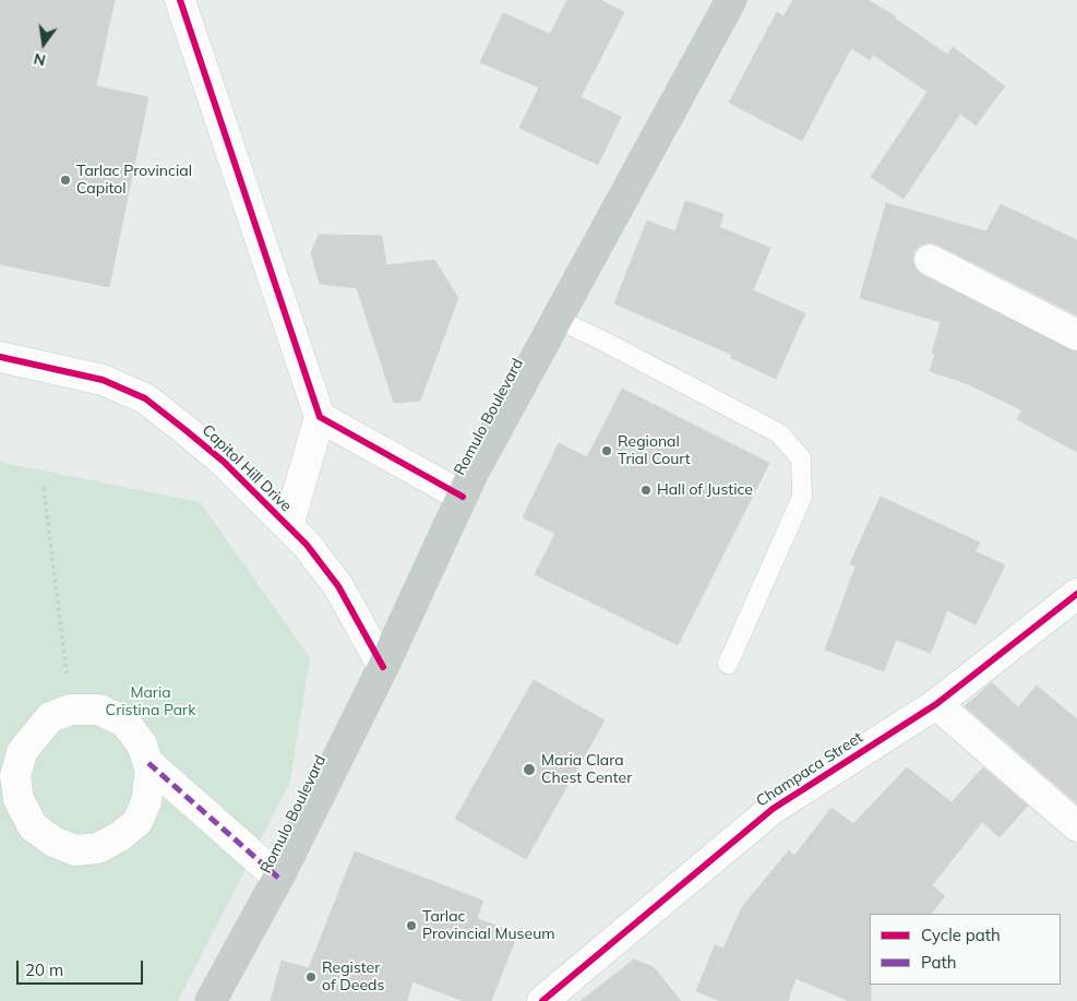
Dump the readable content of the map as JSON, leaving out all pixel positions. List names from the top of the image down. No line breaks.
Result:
{"streets":{"highway":["Romulo Boulevard"],"street":["Capitol Hill Drive","Champaca Street"]},"crossings":[["Romulo Boulevard","Capitol Hill Drive"]],"parks":["Maria Cristina Park"],"places":["Tarlac Provincial Capitol","Regional Trial Court","Hall of Justice","Maria Clara Chest Center","Tarlac Provincial Museum","Register of Deeds"],"legend":["Cycle path","Path"],"scale_bar":"20 m","north":"bottom"}
